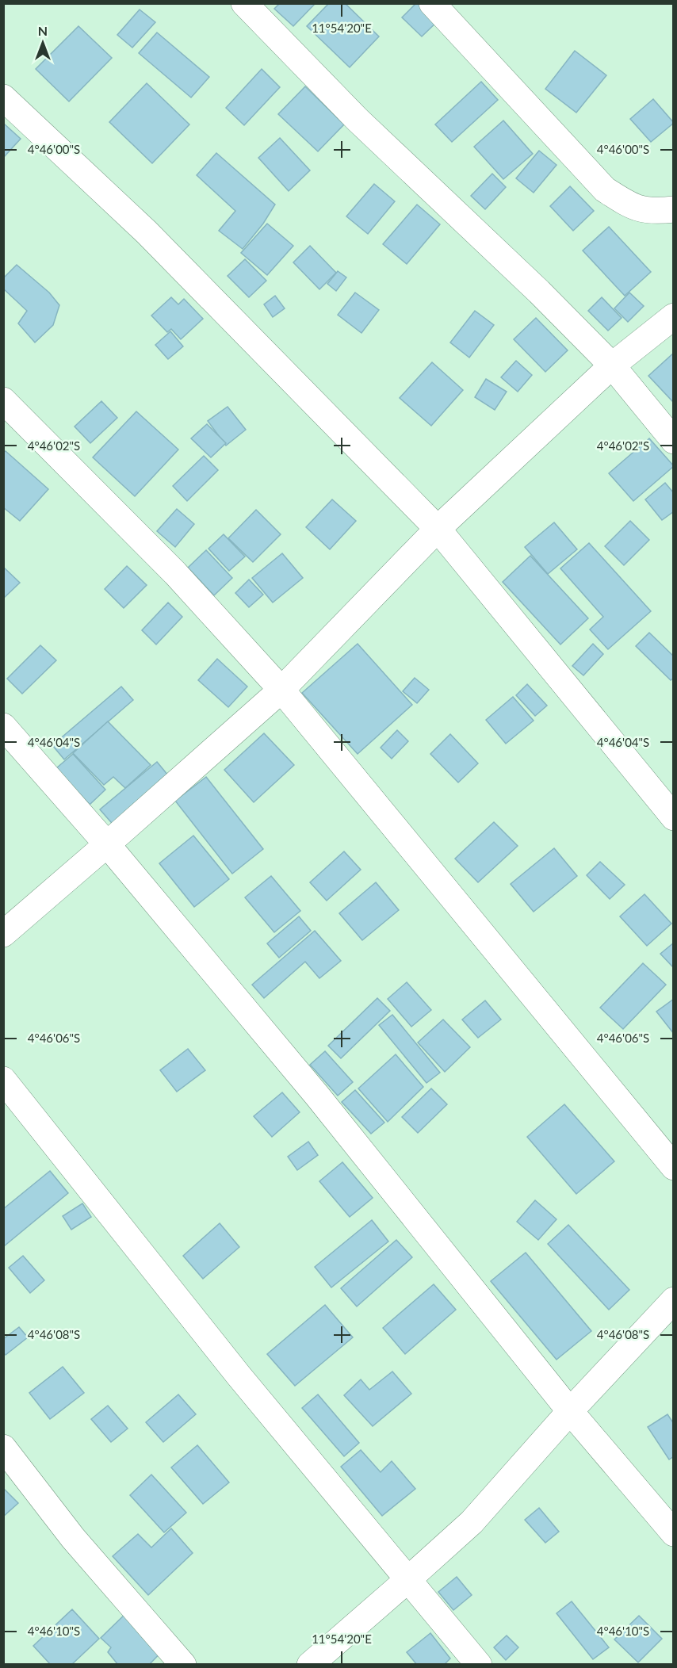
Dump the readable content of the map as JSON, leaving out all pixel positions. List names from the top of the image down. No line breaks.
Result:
{"north":"top","coordinates":["11°54'20\"E","4°46'00\"S","4°46'02\"S","4°46'04\"S","4°46'06\"S","4°46'08\"S","4°46'10\"S"]}
